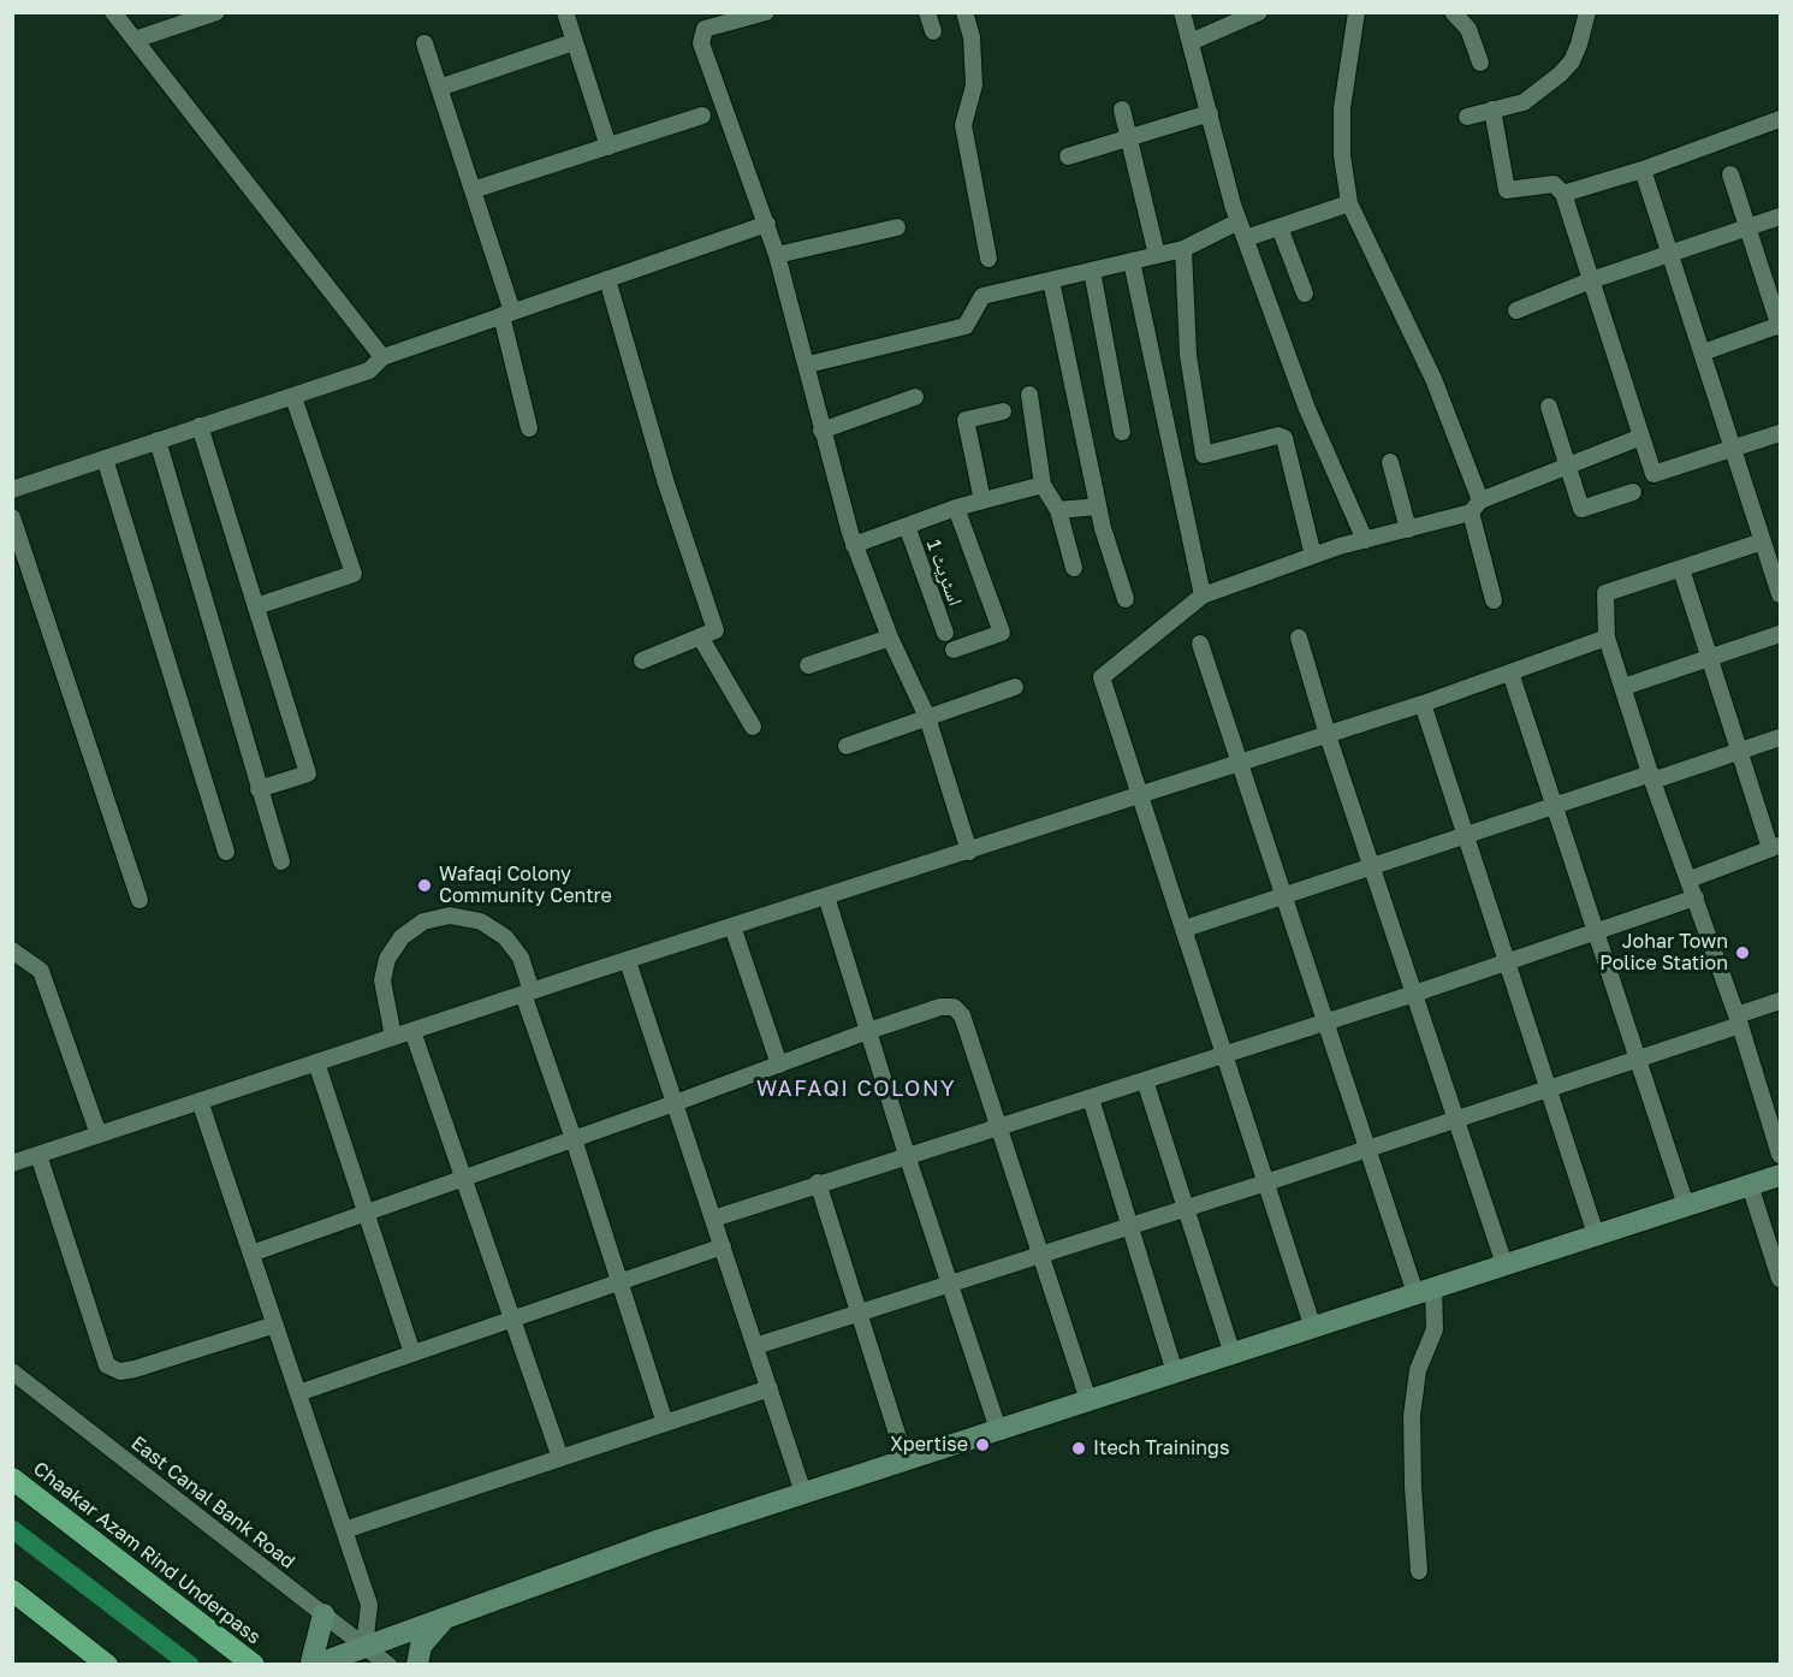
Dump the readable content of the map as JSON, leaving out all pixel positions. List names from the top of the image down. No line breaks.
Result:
{"streets":{"highway":["Chaakar Azam Rind Underpass"],"street":["اسٹریٹ 1","East Canal Bank Road"]},"districts":["WAFAQI COLONY"],"places":["Wafaqi Colony Community Centre","Johar Town Police Station","Xpertise","Itech Trainings"]}
